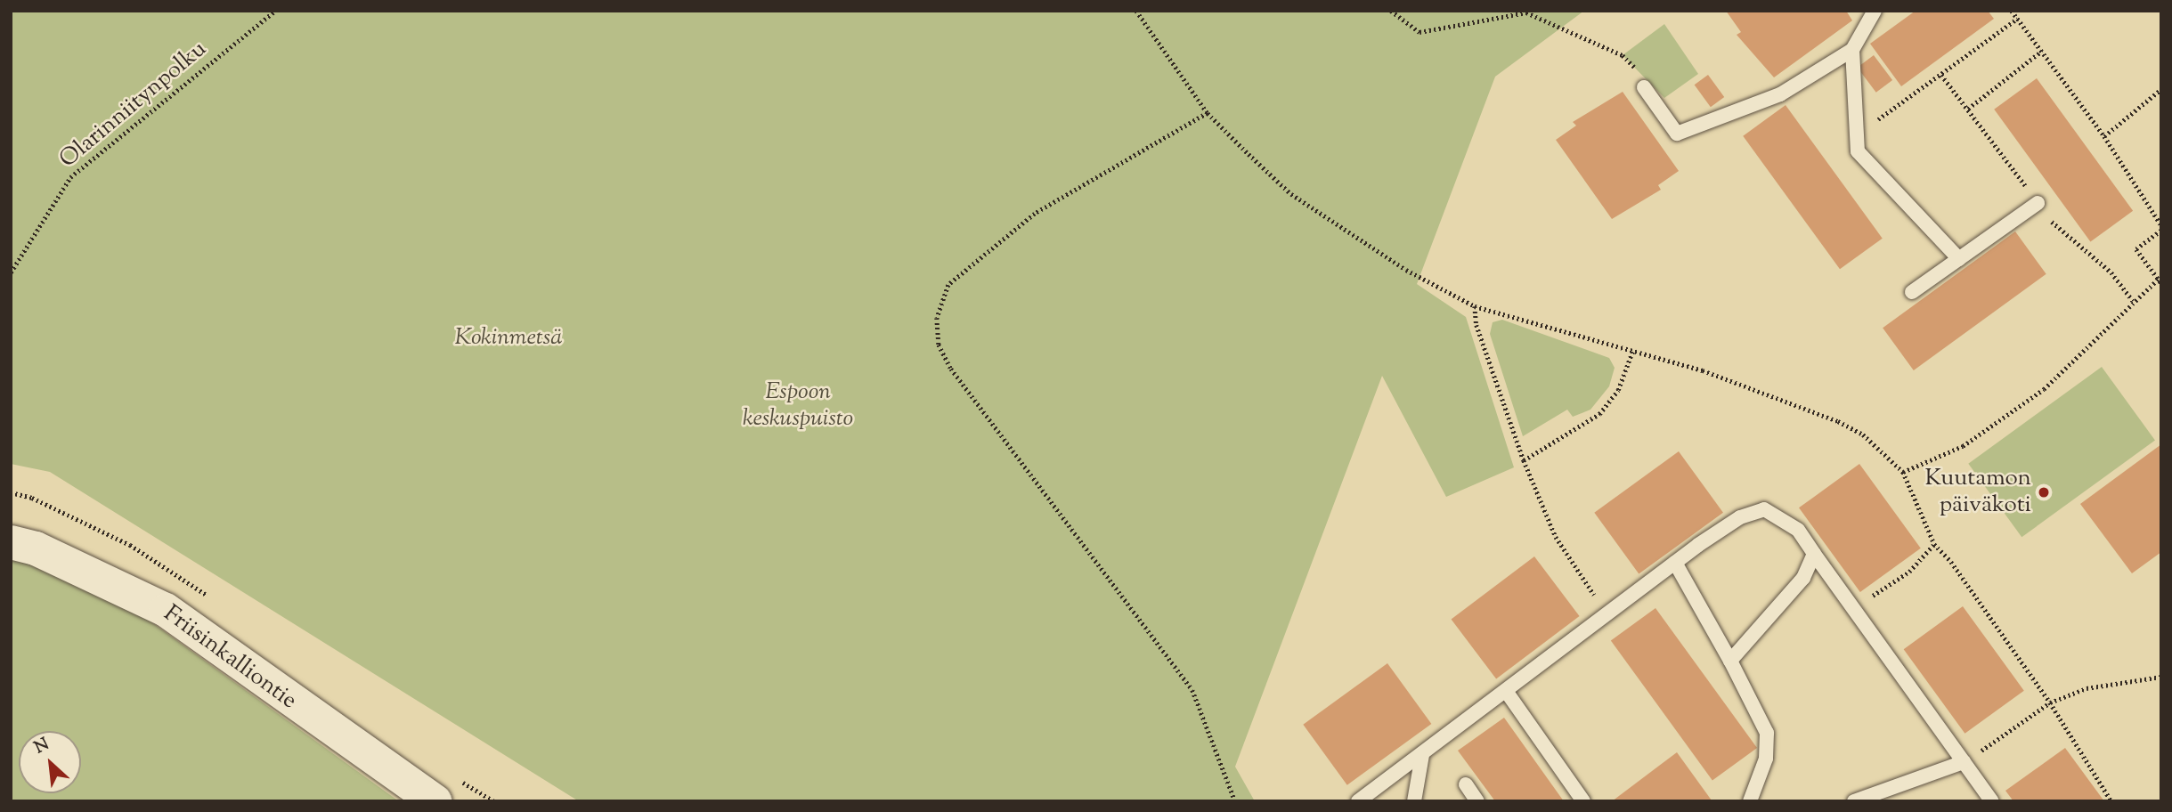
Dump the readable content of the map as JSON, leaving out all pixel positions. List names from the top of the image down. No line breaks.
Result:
{"streets":{"main road":["Friisinkalliontie"],"path":["Olarinniitynpolku"]},"parks":["Kokinmetsä","Espoon keskuspuisto"],"places":["Kuutamon päiväkoti"],"north":"top left"}
